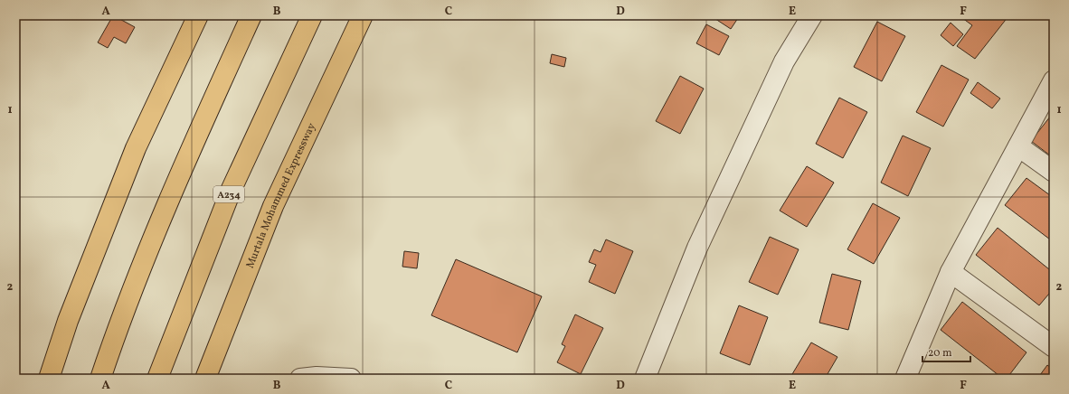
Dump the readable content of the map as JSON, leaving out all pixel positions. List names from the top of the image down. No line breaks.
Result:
{"streets":{"highway":["A234","Murtala Mohammed Expressway"]},"scale_bar":"20 m","grid":{"columns":["A","B","C","D","E","F"],"rows":["1","2"]}}
